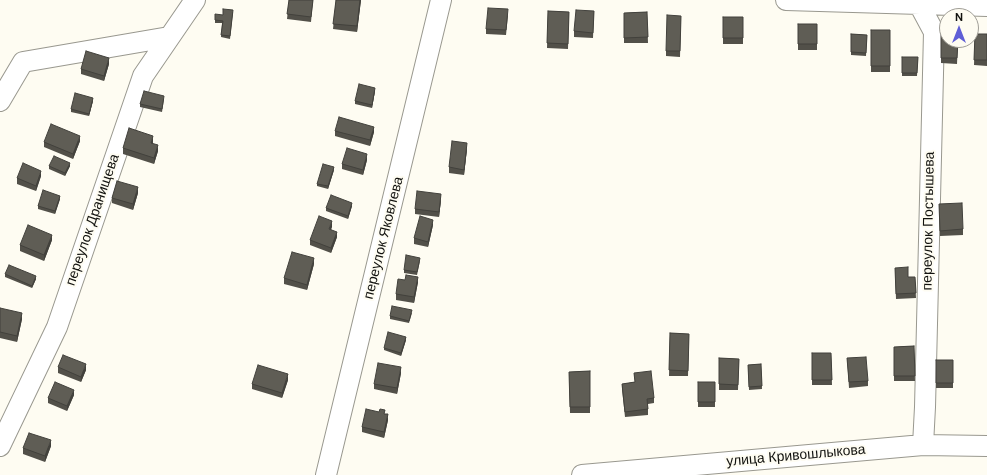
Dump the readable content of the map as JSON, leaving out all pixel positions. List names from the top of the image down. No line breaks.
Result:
{"streets":{"street":["переулок Дранищева","переулок Постышева","переулок Яковлева","улица Кривошлыкова"]},"crossings":[["переулок Постышева","улица Кривошлыкова"]],"north":"top"}
